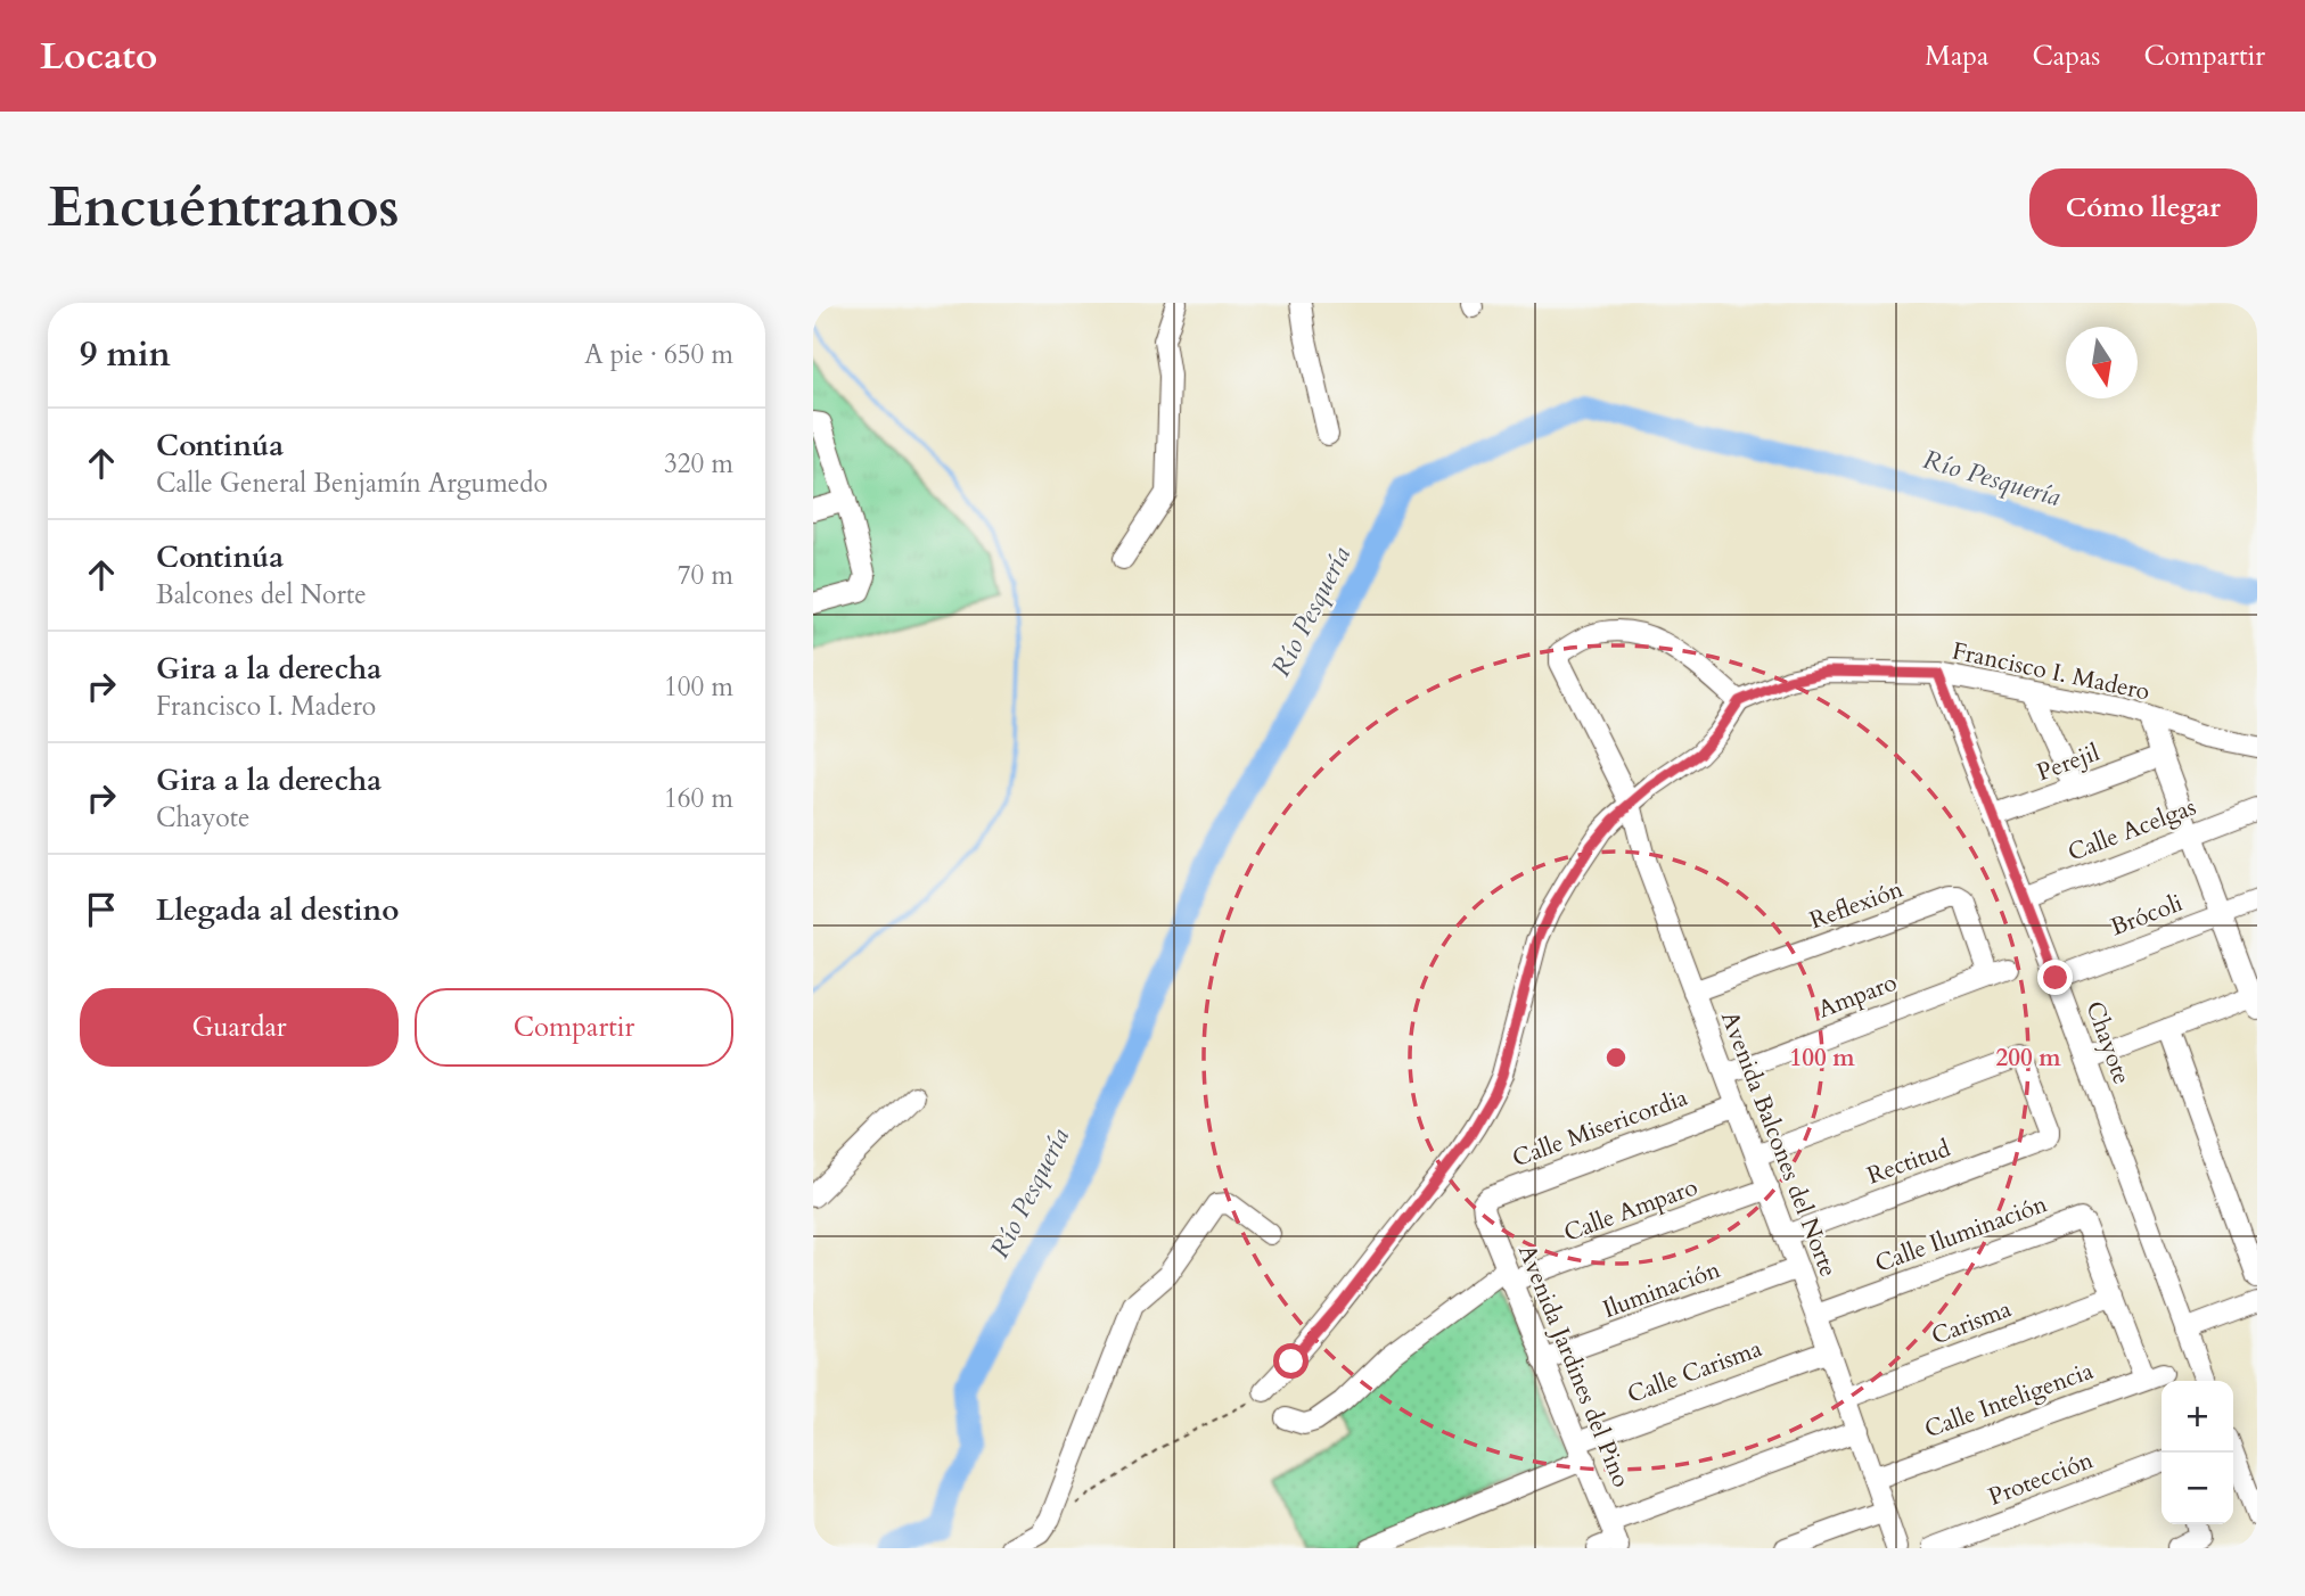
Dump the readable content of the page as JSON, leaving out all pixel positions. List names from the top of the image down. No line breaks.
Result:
{"streets":{"street":["Francisco I. Madero","Perejil","Calle Acelgas","Reflexión","Brócoli","Amparo","Chayote","Calle Misericordia","Avenida Balcones del Norte","Rectitud","Calle Amparo","Calle Iluminación","Iluminación","Carisma","Avenida Jardines del Pino","Calle Carisma","Calle Inteligencia","Protección"]},"crossings":[["Francisco I. Madero","Chayote"],["Francisco I. Madero","Avenida Balcones del Norte"],["Perejil","Chayote"],["Calle Acelgas","Chayote"],["Reflexión","Amparo"],["Reflexión","Avenida Balcones del Norte"],["Brócoli","Chayote"],["Amparo","Avenida Balcones del Norte"],["Calle Misericordia","Avenida Balcones del Norte"],["Calle Misericordia","Avenida Jardines del Pino"],["Avenida Balcones del Norte","Rectitud"],["Avenida Balcones del Norte","Calle Amparo"],["Avenida Balcones del Norte","Calle Iluminación"],["Avenida Balcones del Norte","Iluminación"],["Avenida Balcones del Norte","Carisma"],["Avenida Balcones del Norte","Calle Carisma"],["Avenida Balcones del Norte","Calle Inteligencia"],["Calle Amparo","Avenida Jardines del Pino"],["Calle Iluminación","Carisma"],["Calle Iluminación","Calle Inteligencia"],["Iluminación","Avenida Jardines del Pino"],["Carisma","Calle Inteligencia"],["Avenida Jardines del Pino","Calle Carisma"]],"water":["Río Pesquería"],"north":"bottom","page":{"header":"Locato","nav":["Mapa","Capas","Compartir"],"buttons":["Cómo llegar",["Guardar","Compartir"]],"title":"Encuéntranos","heading":["9 min","A pie · 650 m"],"list":[["Continúa","Calle General Benjamín Argumedo","320 m"],["Continúa","Balcones del Norte","70 m"],["Gira a la derecha","Francisco I. Madero","100 m"],["Gira a la derecha","Chayote","160 m"],"Llegada al destino"],"map_buttons":["+","−"]},"rings":["100 m","200 m"]}
